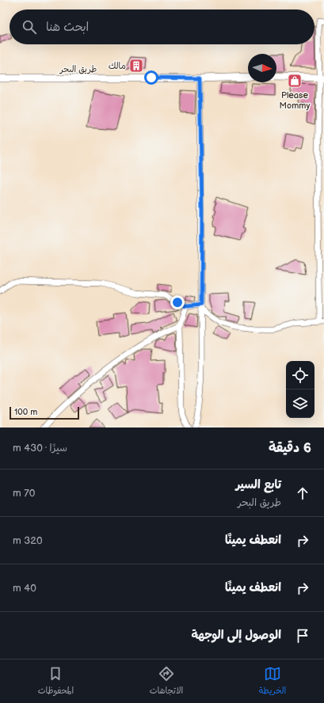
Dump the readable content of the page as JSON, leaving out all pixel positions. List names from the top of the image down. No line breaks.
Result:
{"streets":{"main road":["طريق البحر"]},"places":{"building":["مالك"],"shop":["Please Mommy"]},"scale_bar":"100 m","north":"right","page":{"search":"ابحث هنا","scale":"100 m","heading":["6 دقيقة","سيرًا · 430 m"],"list":[["تابع السير","طريق البحر","70 m"],["انعطف يمينًا","320 m"],["انعطف يمينًا","40 m"],"الوصول إلى الوجهة"],"nav":["الخريطة","الاتجاهات","المحفوظات"]}}
